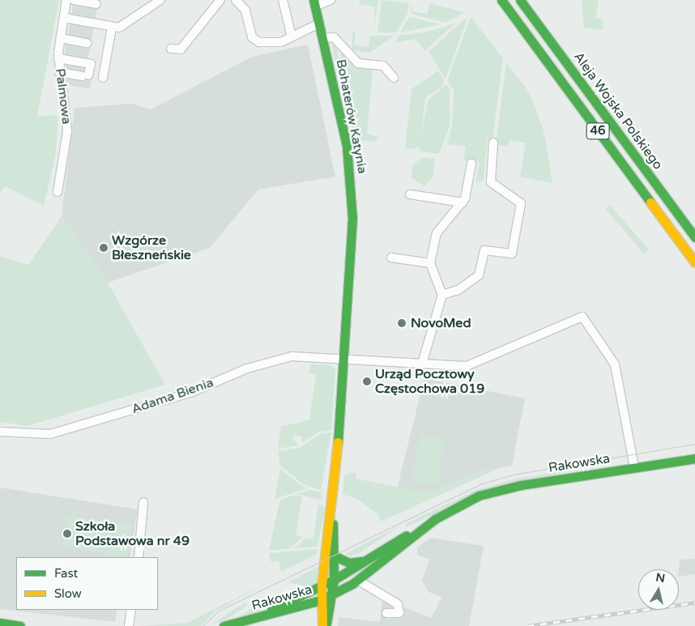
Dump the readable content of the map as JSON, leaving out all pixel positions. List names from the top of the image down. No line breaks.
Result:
{"streets":{"street":["Palmowa","Aleja Wojska Polskiego","Bohaterów Katynia","46","Adama Bienia","Rakowska"]},"crossings":[["Bohaterów Katynia","Adama Bienia"],["Bohaterów Katynia","Rakowska"]],"places":["Wzgórze Błeszneńskie","NovoMed","Urząd Pocztowy Częstochowa 019","Szkoła Podstawowa nr 49"],"legend":["Fast","Slow"],"north":"top"}
